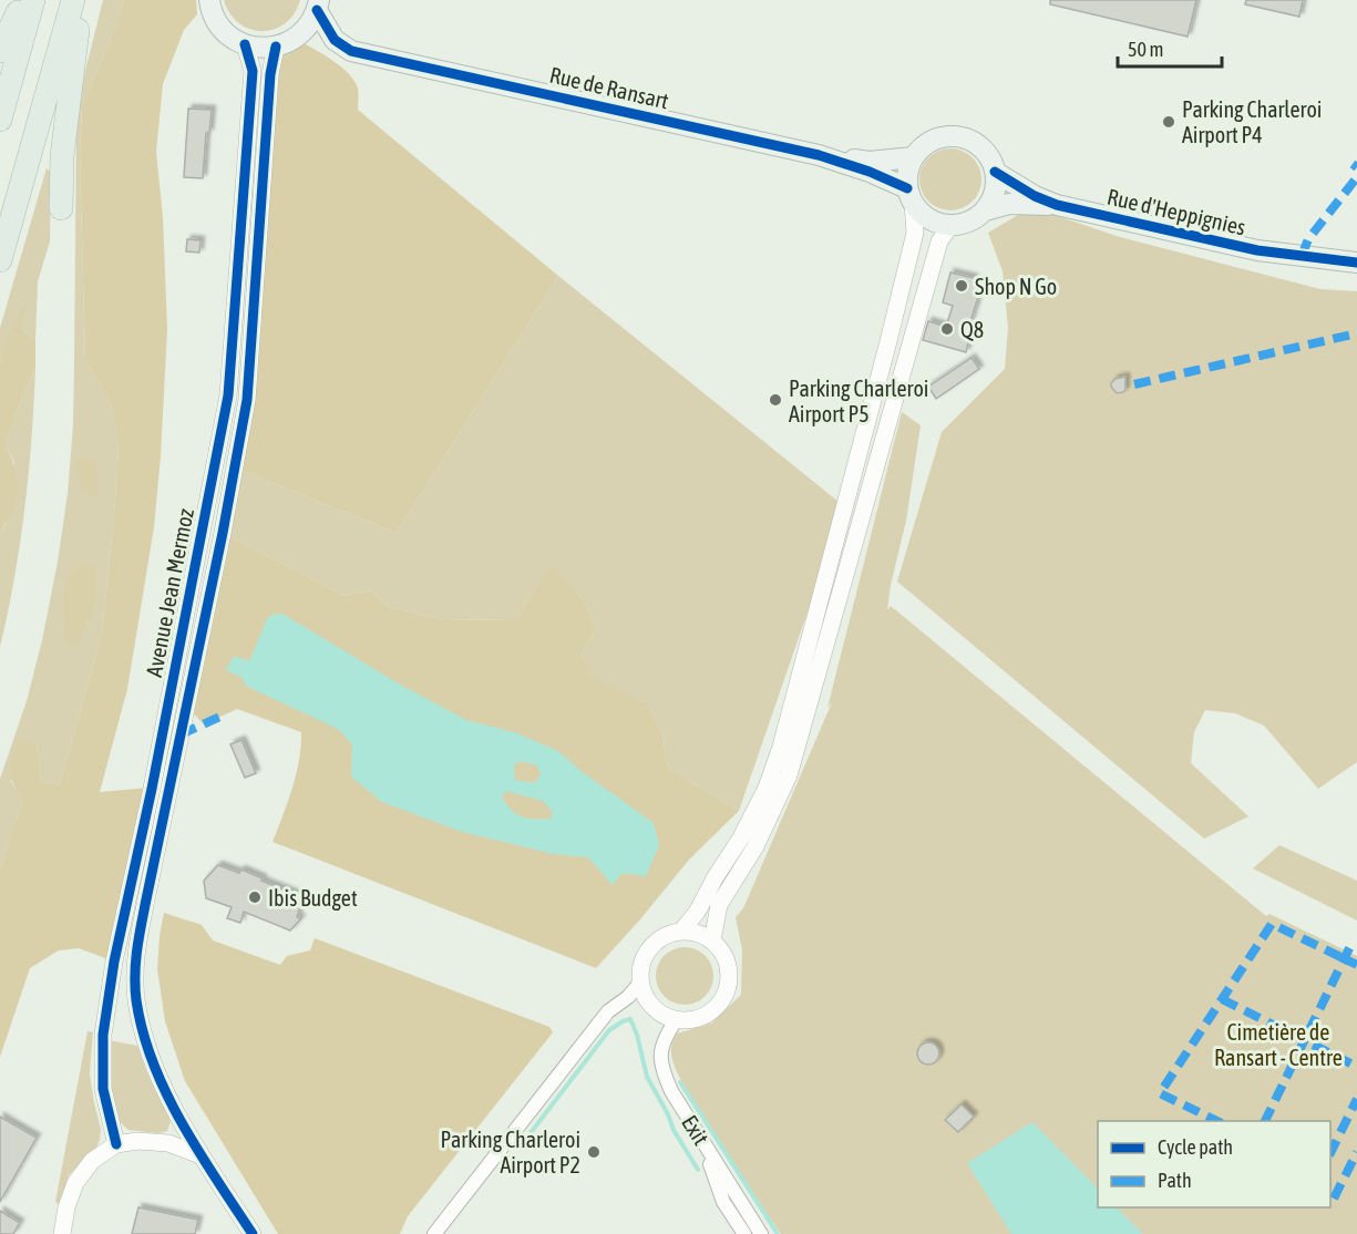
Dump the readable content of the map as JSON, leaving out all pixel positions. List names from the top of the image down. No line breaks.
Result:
{"streets":{"main road":["Rue de Ransart","Rue d'Heppignies"],"street":["Avenue Jean Mermoz","Exit"]},"crossings":[["Rue de Ransart","Rue d'Heppignies"]],"parks":["Cimetière de Ransart - Centre"],"places":["Parking Charleroi Airport P4","Shop N Go","Q8","Parking Charleroi Airport P5","Ibis Budget","Parking Charleroi Airport P2"],"legend":["Cycle path","Path"],"scale_bar":"50 m"}
